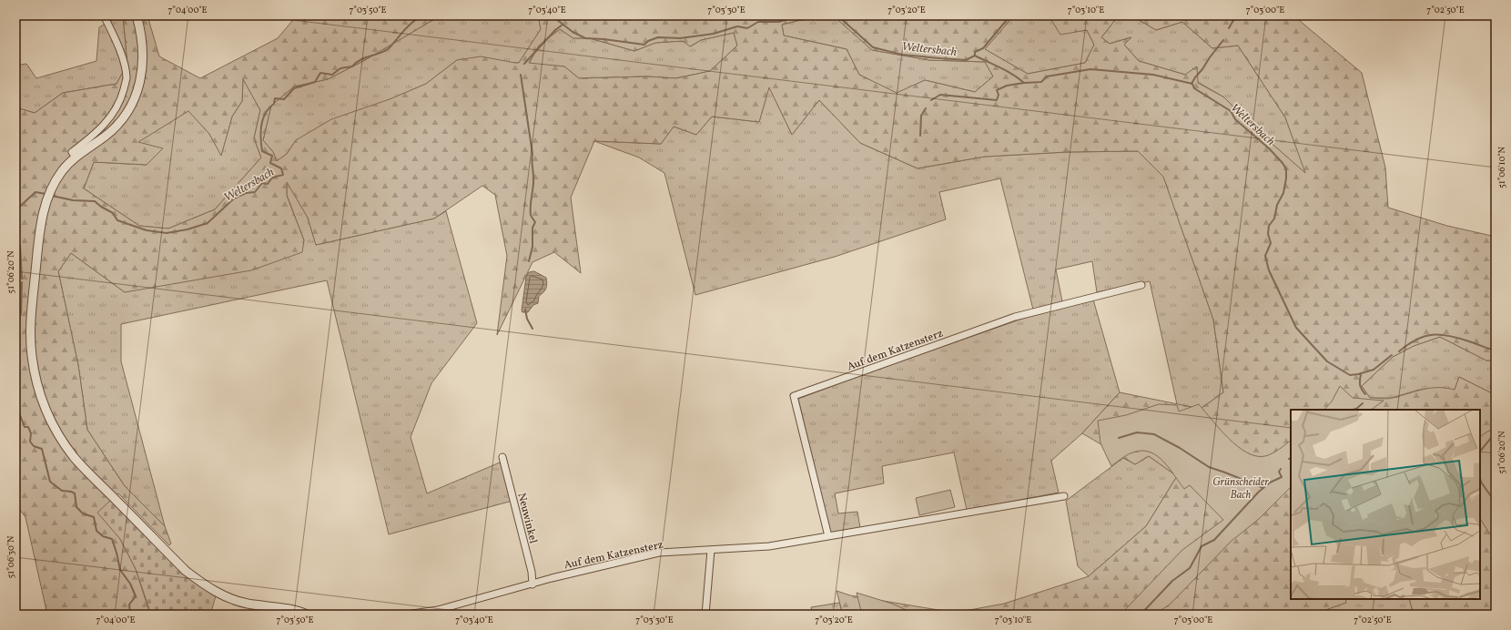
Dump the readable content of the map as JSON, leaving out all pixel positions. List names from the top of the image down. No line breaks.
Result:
{"streets":{"street":["Auf dem Katzensterz","Neuwinkel"]},"crossings":[["Auf dem Katzensterz","Neuwinkel"]],"water":["Weltersbach"],"parks":["Grünscheider Bach"],"coordinates":["7°04'00\"E","7°03'50\"E","7°03'40\"E","7°03'30\"E","7°03'20\"E","7°03'10\"E","7°03'00\"E","7°02'50\"E","51°06'10\"N","51°06'20\"N","51°06'30\"N"]}
